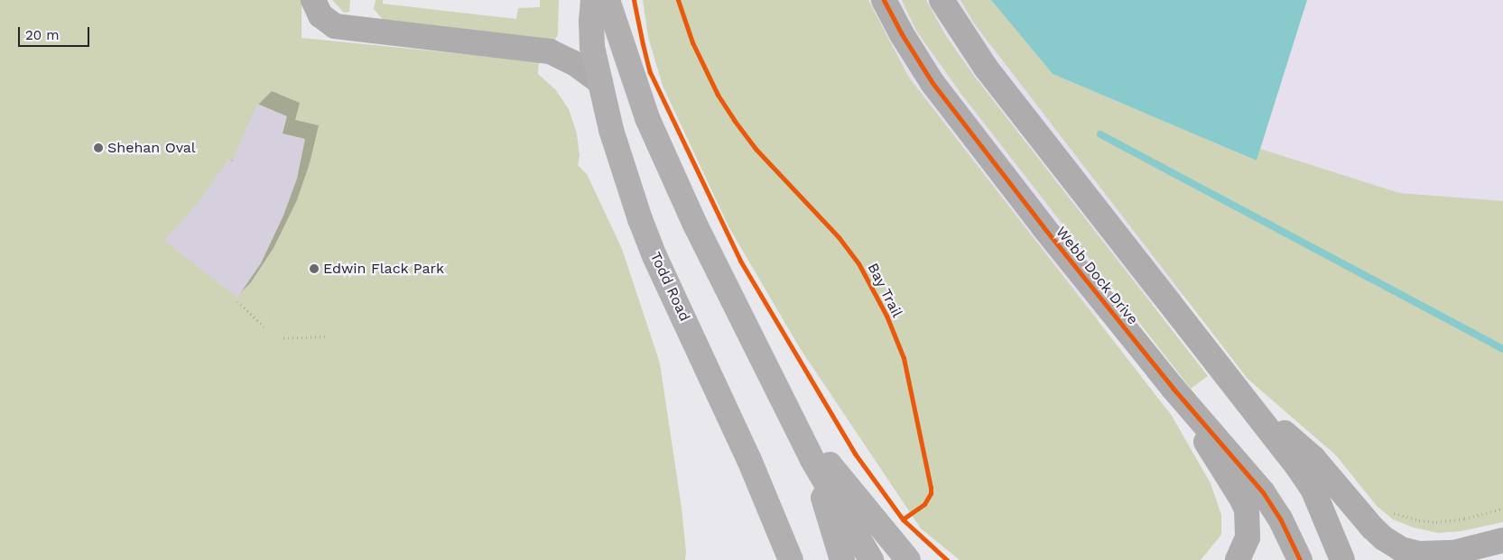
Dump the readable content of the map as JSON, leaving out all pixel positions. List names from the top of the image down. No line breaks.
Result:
{"streets":{"main road":["Todd Road"],"street":["Webb Dock Drive"],"cycle path":["Bay Trail"]},"places":["Shehan Oval","Edwin Flack Park"],"scale_bar":"20 m"}
